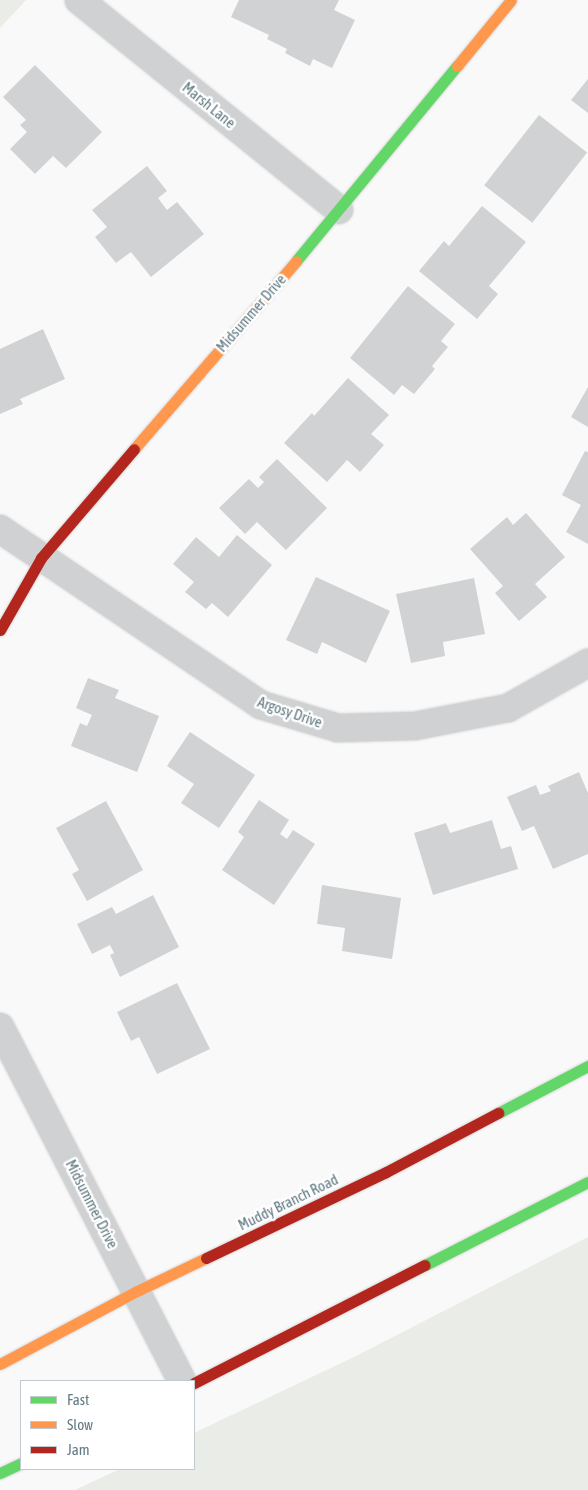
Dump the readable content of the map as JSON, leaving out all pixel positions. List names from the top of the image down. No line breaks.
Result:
{"streets":{"main road":["Midsummer Drive","Muddy Branch Road"],"street":["Marsh Lane","Argosy Drive"]},"crossings":[["Marsh Lane","Midsummer Drive"],["Midsummer Drive","Argosy Drive"],["Midsummer Drive","Muddy Branch Road"]],"legend":["Fast","Slow","Jam"]}
